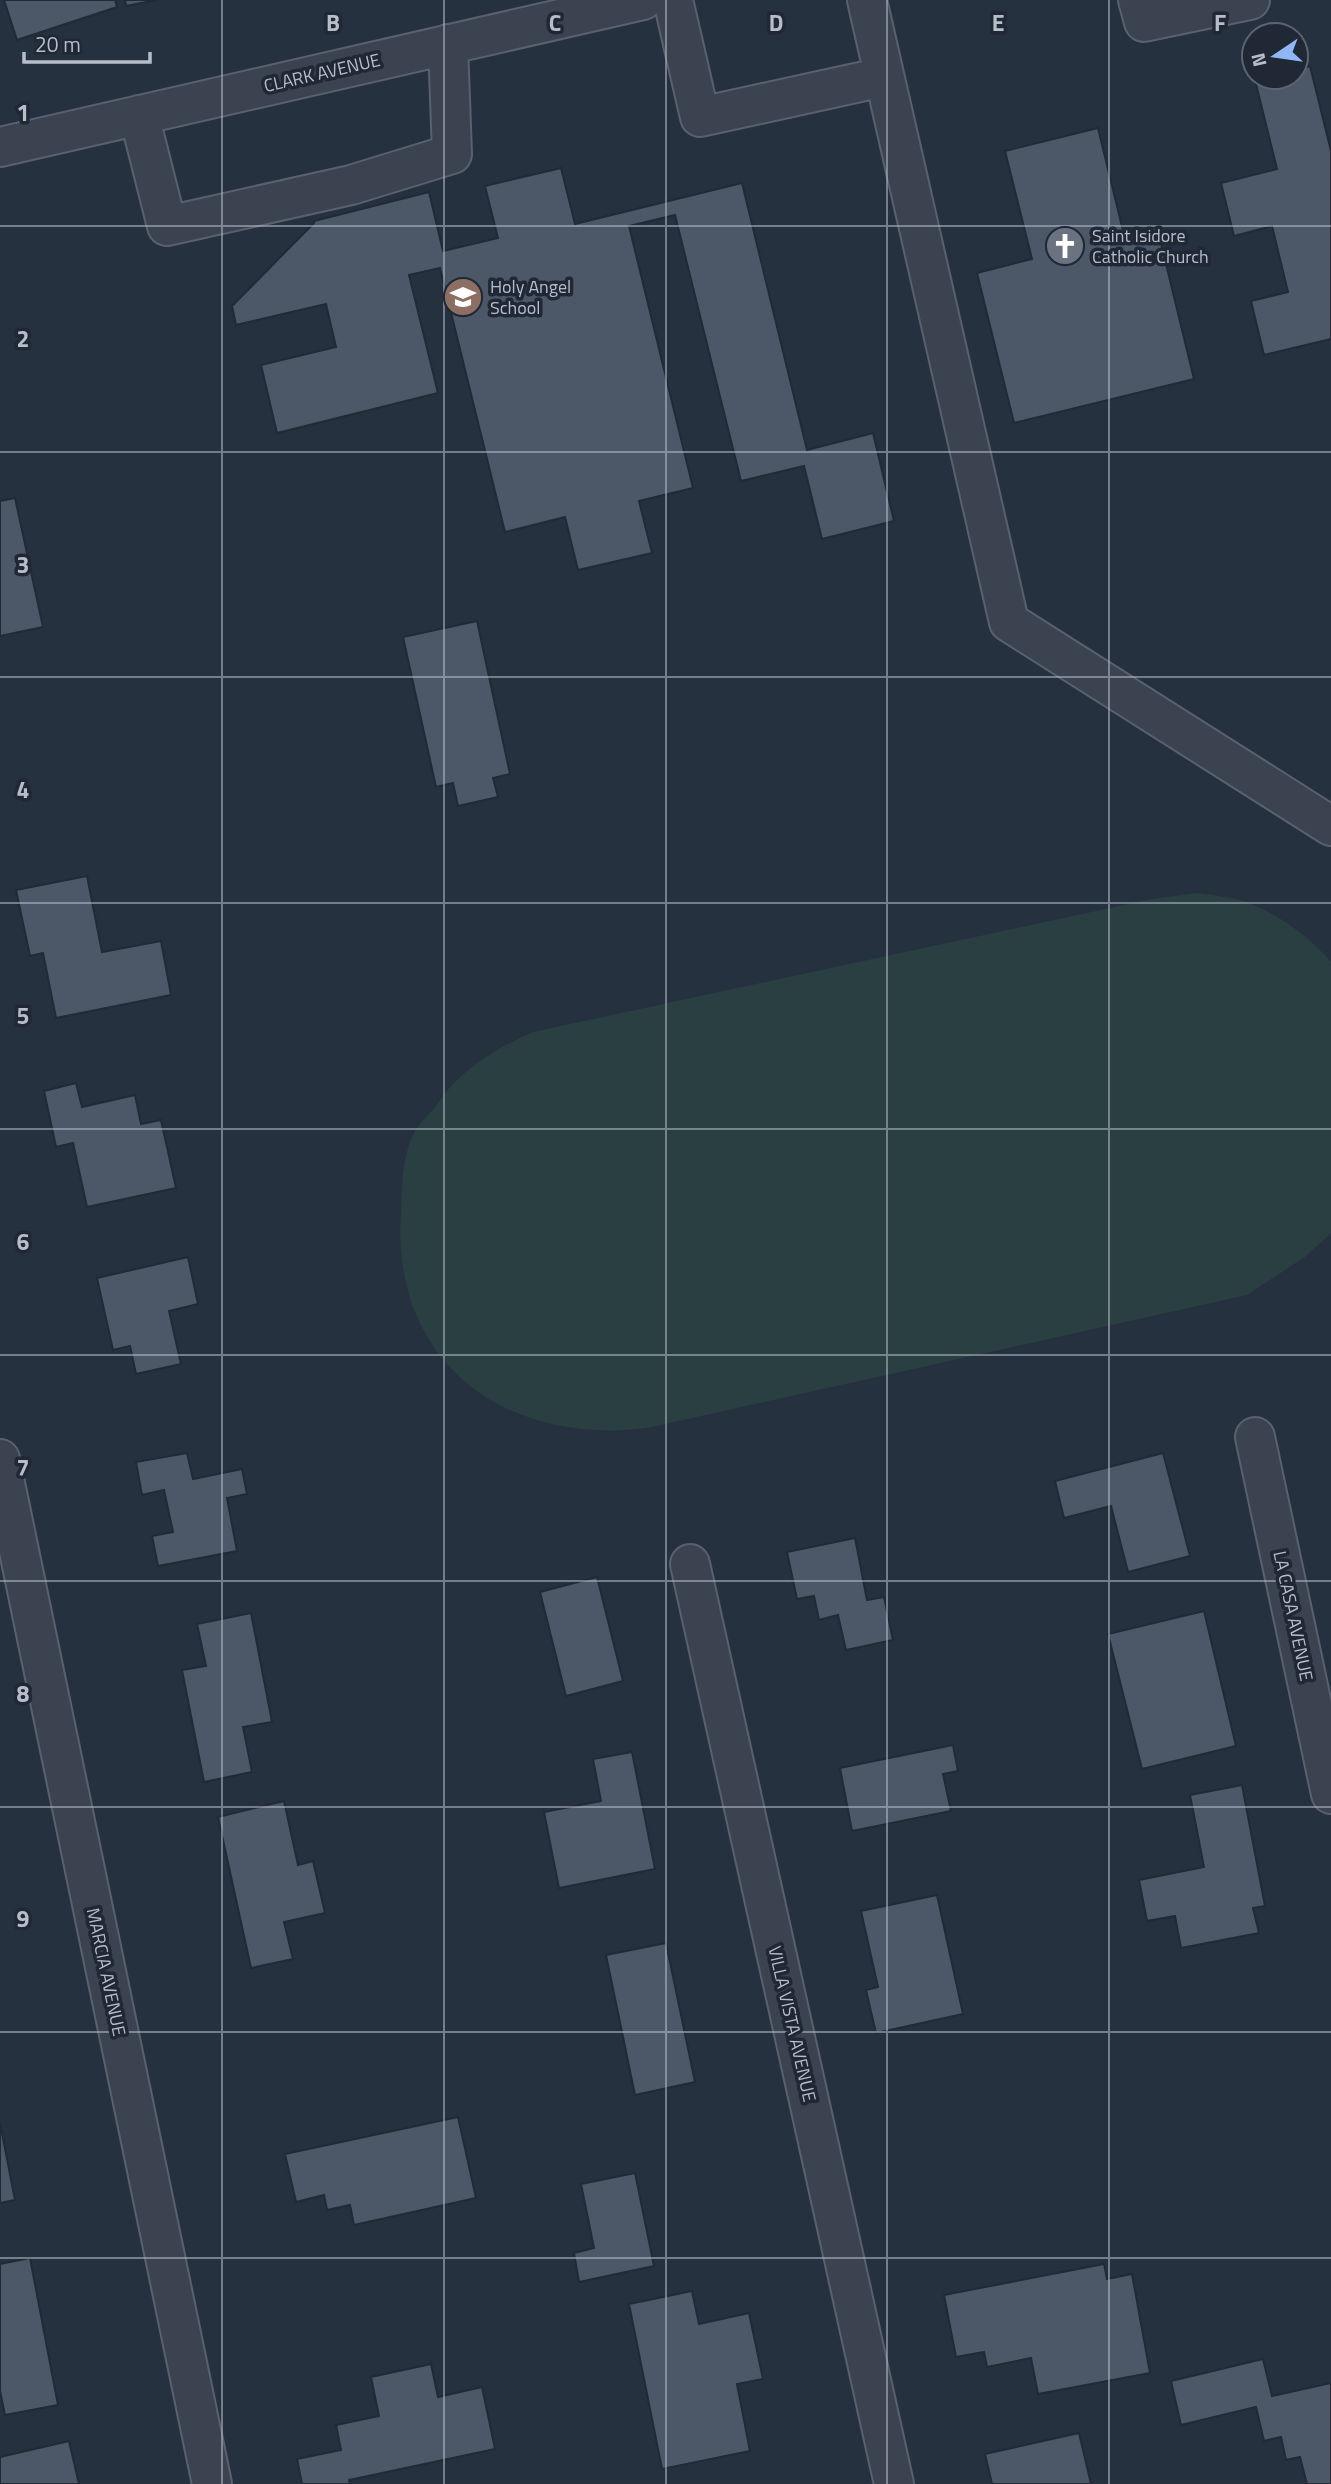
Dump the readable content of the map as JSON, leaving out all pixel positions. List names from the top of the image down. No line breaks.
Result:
{"streets":{"street":["CLARK AVENUE","LA CASA AVENUE","MARCIA AVENUE","VILLA VISTA AVENUE"]},"places":{"church":["Saint Isidore Catholic Church"],"school or university":["Holy Angel School"]},"scale_bar":"20 m","north":"left","grid":{"columns":["B","C","D","E","F"],"rows":["1","2","3","4","5","6","7","8","9"]}}
